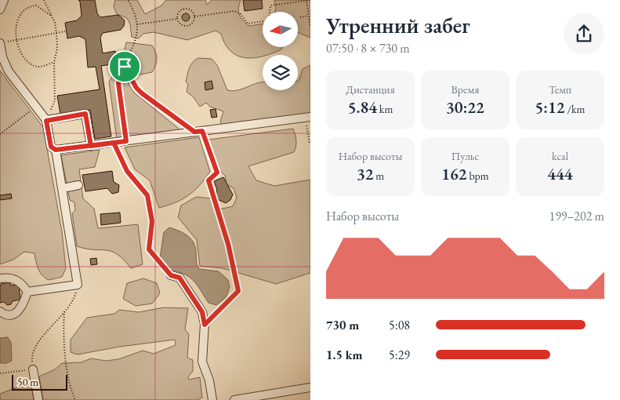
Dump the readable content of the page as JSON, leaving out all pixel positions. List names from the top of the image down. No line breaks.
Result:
{"scale_bar":"50 m","north":"left","page":{"heading":["Утренний забег","07:50 · 8 × 730 m"],"stats":[["Дистанция","5.84 km"],["Время","30:22"],["Темп","5:12 /km"],["Набор высоты","32 m"],["Пульс","162 bpm"],["kcal","444"]],"chart":["Набор высоты","199–202 m"],"list":[{"name":"730 m","note":"5:08"},{"name":"1.5 km","note":"5:29"}],"scale":"50 m"}}
